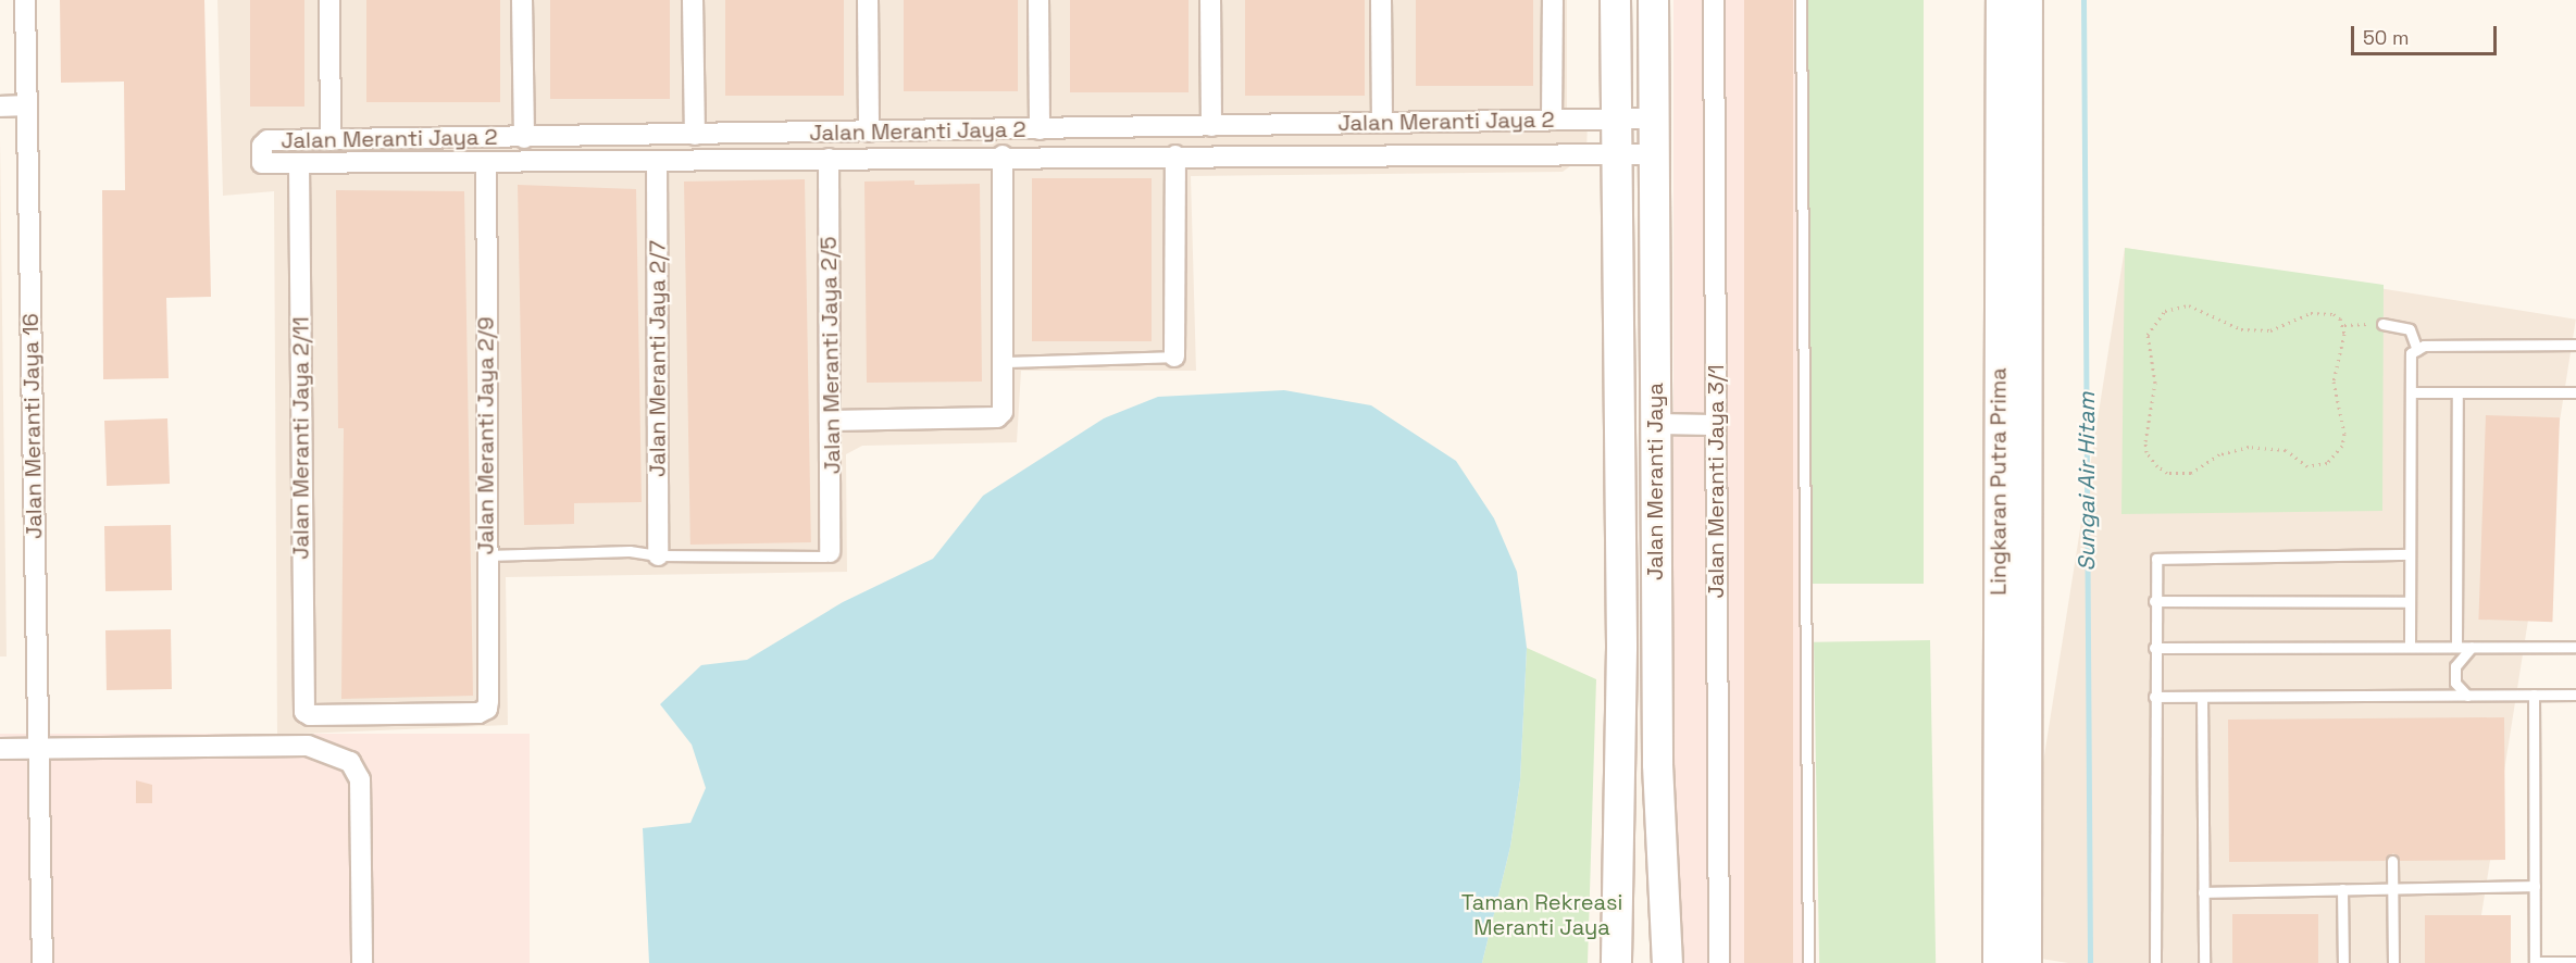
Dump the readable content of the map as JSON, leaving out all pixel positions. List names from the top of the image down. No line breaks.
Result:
{"streets":{"street":["Jalan Meranti Jaya 2","Jalan Meranti Jaya 2/5","Jalan Meranti Jaya 2/7","Jalan Meranti Jaya 16","Jalan Meranti Jaya 2/9","Jalan Meranti Jaya 2/11","Jalan Meranti Jaya","Jalan Meranti Jaya 3/1","Lingkaran Putra Prima"]},"crossings":[["Jalan Meranti Jaya 2","Jalan Meranti Jaya 2/5"],["Jalan Meranti Jaya 2","Jalan Meranti Jaya 2/7"],["Jalan Meranti Jaya 2","Jalan Meranti Jaya 2/9"],["Jalan Meranti Jaya 2","Jalan Meranti Jaya 2/11"],["Jalan Meranti Jaya 2","Jalan Meranti Jaya"],["Jalan Meranti Jaya 2/9","Jalan Meranti Jaya 2/11"]],"water":["Sungai Air Hitam"],"parks":["Taman Rekreasi Meranti Jaya"],"scale_bar":"50 m"}
